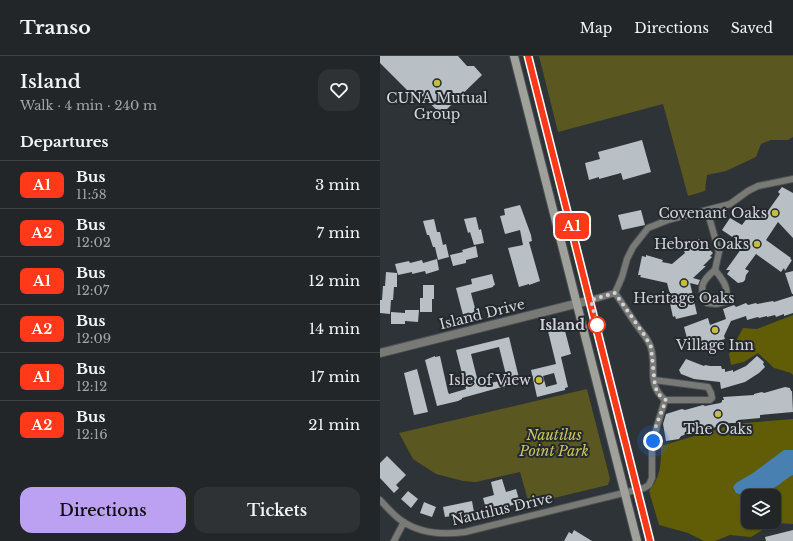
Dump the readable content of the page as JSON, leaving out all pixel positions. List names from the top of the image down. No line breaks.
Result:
{"streets":{"street":["Island Drive","Nautilus Drive"]},"parks":["Nautilus Point Park"],"places":["CUNA Mutual Group","Covenant Oaks","Hebron Oaks","Heritage Oaks","Island","Village Inn","Isle of View","The Oaks"],"lines":["bus line A1"],"page":{"header":"Transo","nav":["Map","Directions","Saved"],"heading":[["Island","Walk · 4 min · 240 m"],"Departures"],"on_map":"A1","list":[{"mark":"A1","name":"Bus","note":"11:58","value":"3 min"},{"mark":"A2","name":"Bus","note":"12:02","value":"7 min"},{"mark":"A1","name":"Bus","note":"12:07","value":"12 min"},{"mark":"A2","name":"Bus","note":"12:09","value":"14 min"},{"mark":"A1","name":"Bus","note":"12:12","value":"17 min"},{"mark":"A2","name":"Bus","note":"12:16","value":"21 min"}],"buttons":["Directions","Tickets"]}}
